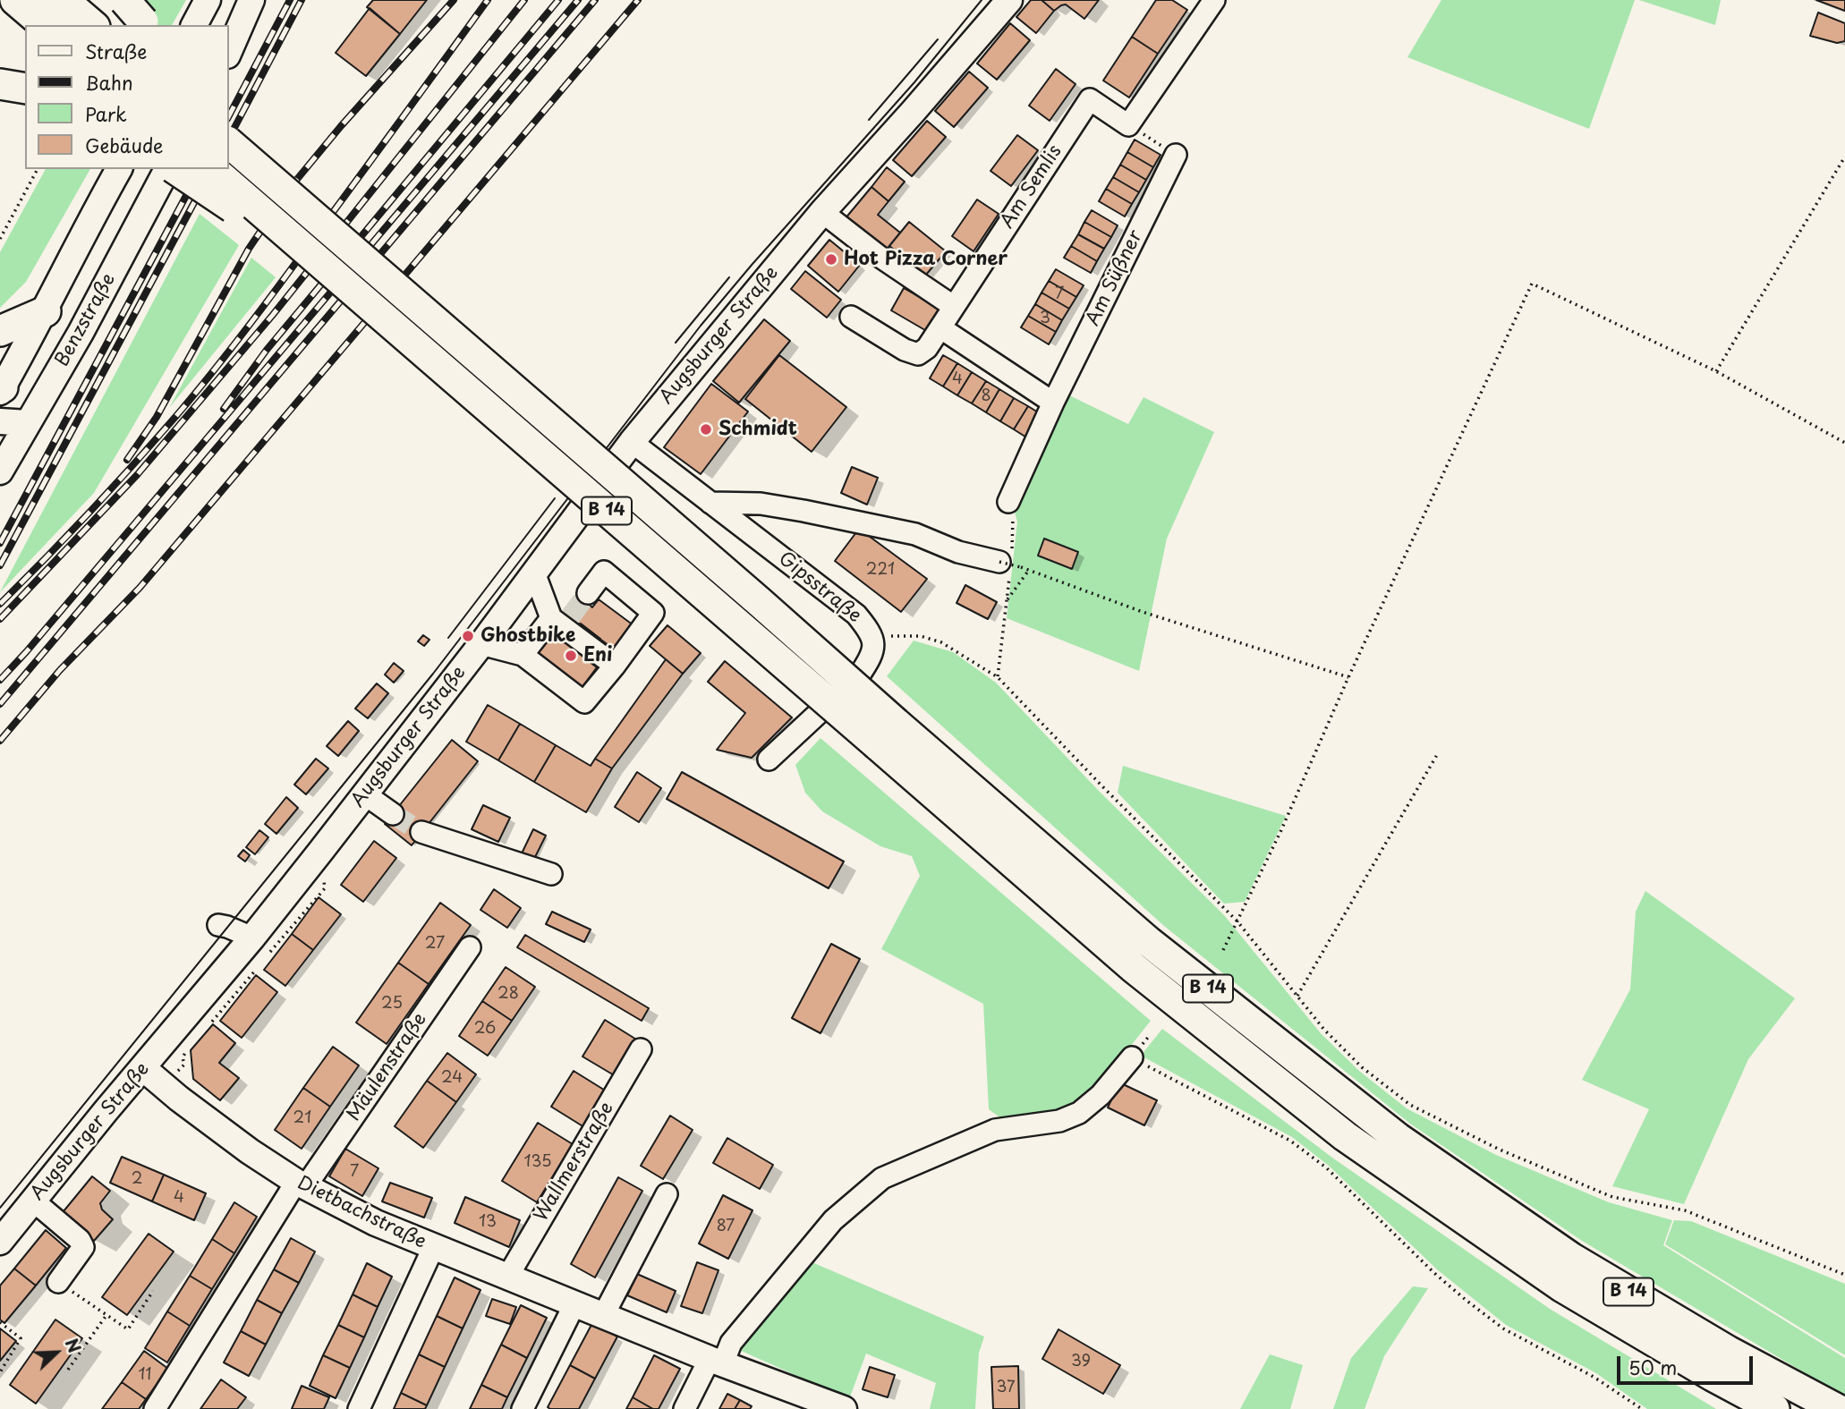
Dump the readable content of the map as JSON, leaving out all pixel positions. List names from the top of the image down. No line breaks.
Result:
{"streets":{"highway":["B 14"],"main road":["Benzstraße","Augsburger Straße","Dietbachstraße"],"street":["Am Semlis","Am Süßner","Gipsstraße","Mäulenstraße","Wallmerstraße"]},"crossings":[["Augsburger Straße","Gipsstraße"],["Augsburger Straße","Dietbachstraße"],["Mäulenstraße","Dietbachstraße"],["Wallmerstraße","Dietbachstraße"]],"places":["Hot Pizza Corner","Schmidt","Ghostbike","Eni"],"house_numbers":["7","3","4","8","221","27","28","25","26","24","21","135","7","2","4","13","87","39","11","37"],"legend":["Straße","Bahn","Park","Gebäude"],"scale_bar":"50 m","north":"top right"}
